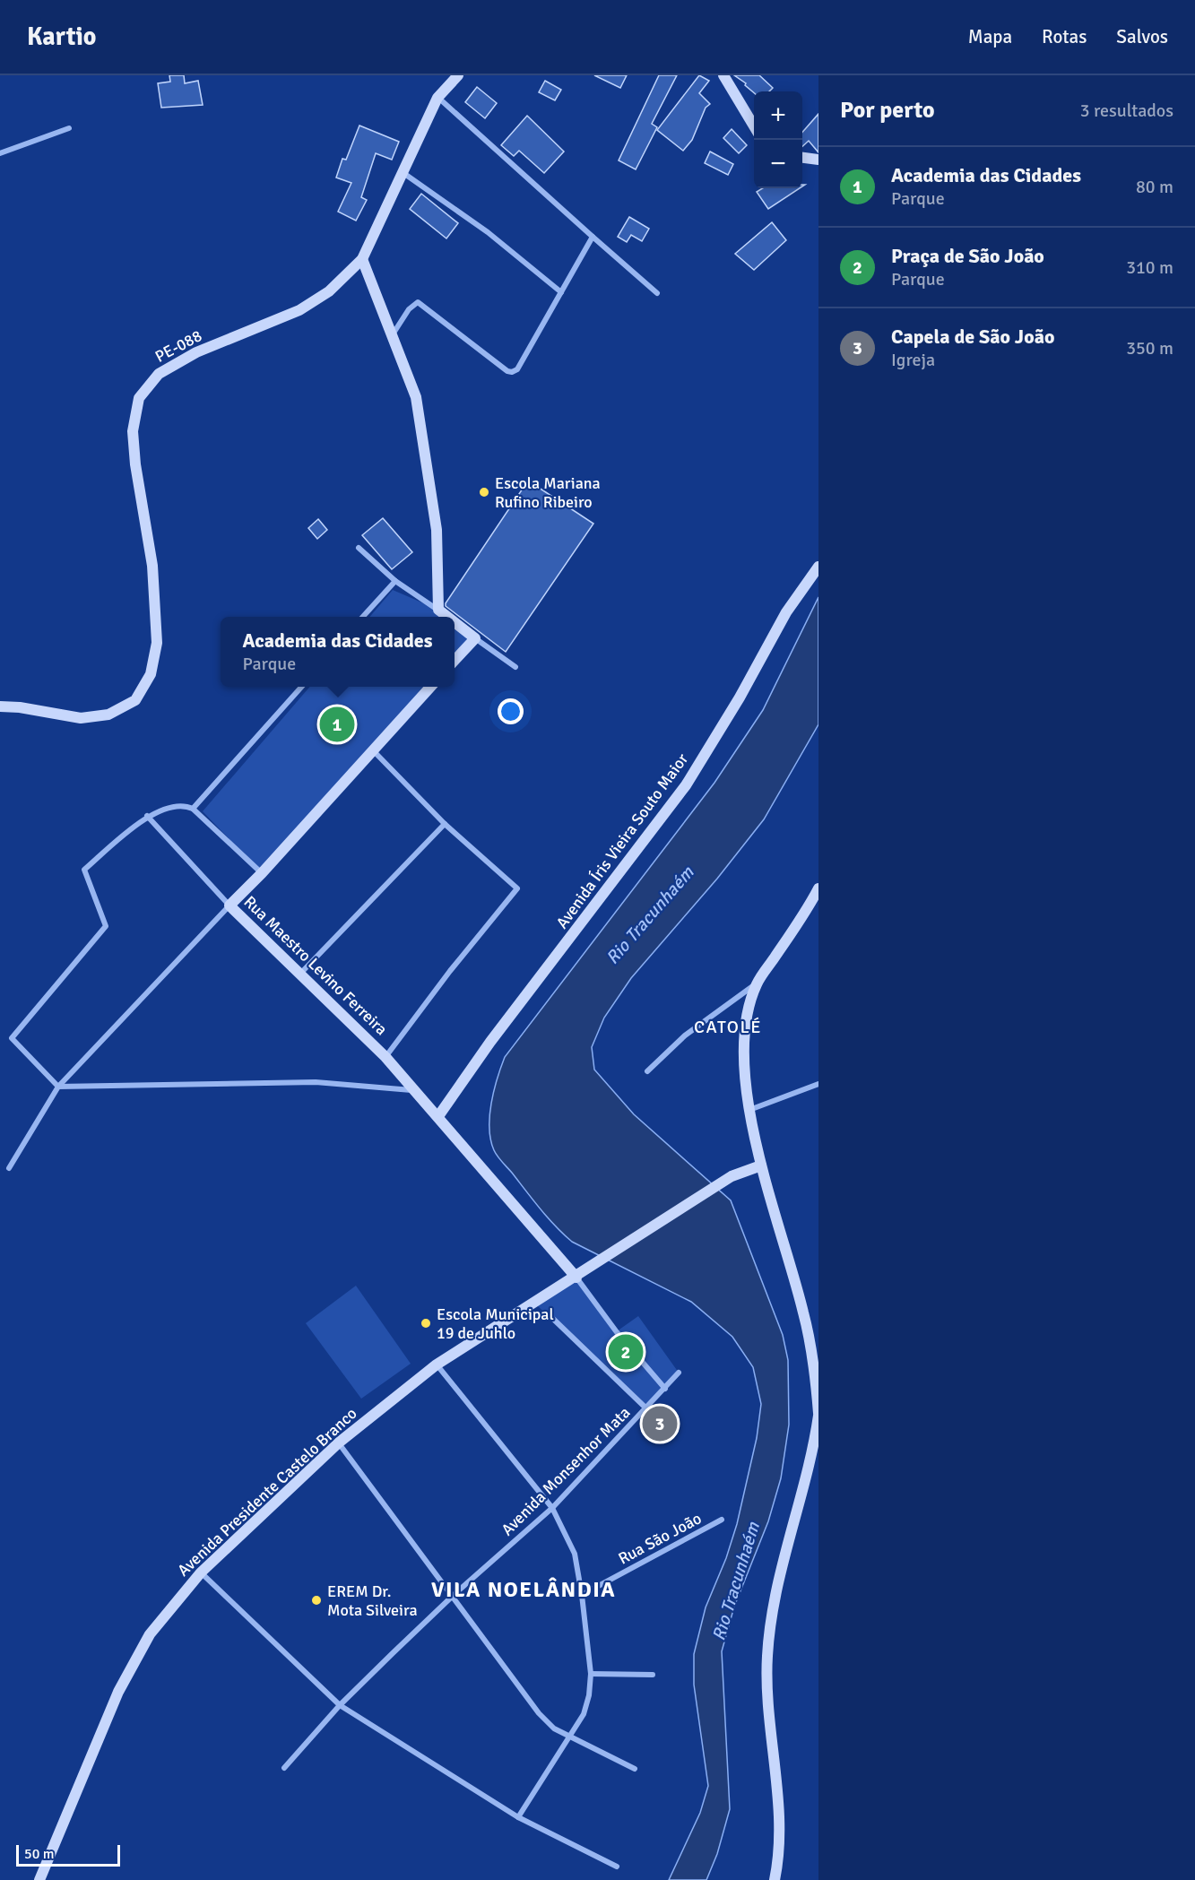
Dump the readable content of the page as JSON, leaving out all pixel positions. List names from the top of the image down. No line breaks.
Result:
{"streets":{"street":["PE-088","Avenida Íris Vieira Souto Maior","Rua Maestro Levino Ferreira","Avenida Monsenhor Mata","Avenida Presidente Castelo Branco","Rua São João"]},"crossings":[["Avenida Íris Vieira Souto Maior","Rua Maestro Levino Ferreira"],["Rua Maestro Levino Ferreira","Avenida Presidente Castelo Branco"]],"districts":["CATOLÉ","VILA NOELÂNDIA"],"water":["Rio Tracunhaém"],"places":["Escola Mariana Rufino Ribeiro","Escola Municipal 19 de Juhlo","EREM Dr. Mota Silveira"],"scale_bar":"50 m","page":{"header":"Kartio","nav":["Mapa","Rotas","Salvos"],"heading":["Por perto","3 resultados"],"map_buttons":["+","−"],"list":[{"mark":"1","name":"Academia das Cidades","note":"Parque","value":"80 m"},{"mark":"2","name":"Praça de São João","note":"Parque","value":"310 m"},{"mark":"3","name":"Capela de São João","note":"Igreja","value":"350 m"}],"popup":["Academia das Cidades","Parque"],"pins":["1","2","3"],"scale":"50 m"}}
